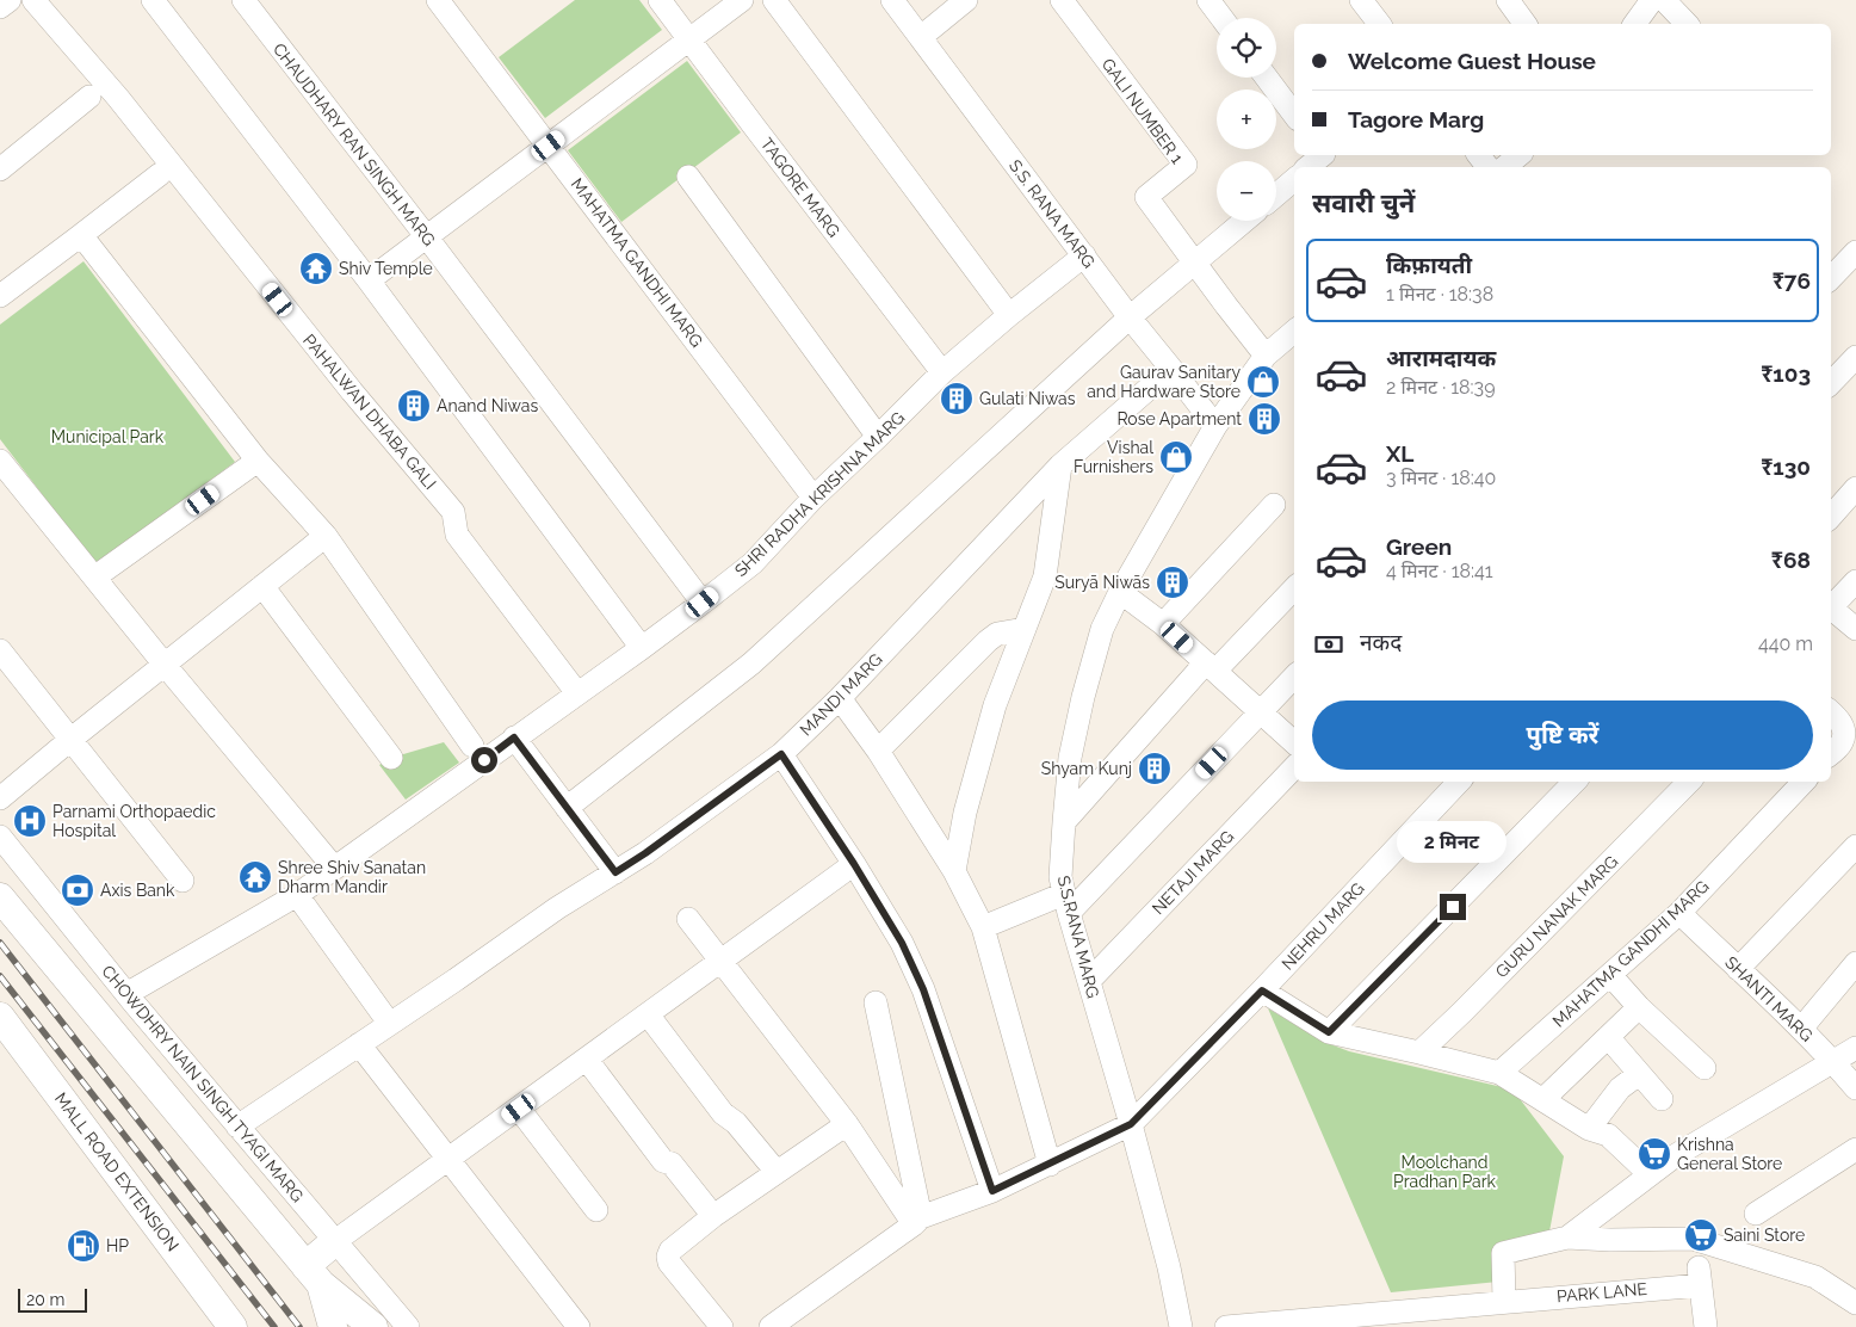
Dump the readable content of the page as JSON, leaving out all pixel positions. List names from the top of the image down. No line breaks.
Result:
{"streets":{"main road":["MALL ROAD EXTENSION"],"street":["GALI NUMBER 1","CHAUDHARY RAN SINGH MARG","TAGORE MARG","S.S. RANA MARG","MAHATMA GANDHI MARG","PAHALWAN DHABA GALI","SHRI RADHA KRISHNA MARG","MANDI MARG","NETAJI MARG","GURU NANAK MARG","NEHRU MARG","S.S.RANA MARG","SHANTI MARG","CHOWDHRY NAIN SINGH TYAGI MARG","PARK LANE"]},"crossings":[["GALI NUMBER 1","S.S.RANA MARG"],["CHAUDHARY RAN SINGH MARG","SHRI RADHA KRISHNA MARG"],["TAGORE MARG","SHRI RADHA KRISHNA MARG"],["S.S. RANA MARG","SHRI RADHA KRISHNA MARG"],["S.S. RANA MARG","MANDI MARG"],["S.S. RANA MARG","S.S.RANA MARG"],["MAHATMA GANDHI MARG","SHRI RADHA KRISHNA MARG"],["MAHATMA GANDHI MARG","SHANTI MARG"],["PAHALWAN DHABA GALI","SHRI RADHA KRISHNA MARG"],["SHRI RADHA KRISHNA MARG","CHOWDHRY NAIN SINGH TYAGI MARG"],["MANDI MARG","CHOWDHRY NAIN SINGH TYAGI MARG"],["NETAJI MARG","S.S.RANA MARG"],["NEHRU MARG","S.S.RANA MARG"]],"parks":["Municipal Park","Moolchand Pradhan Park"],"places":{"temple":["Shiv Temple","Shree Shiv Sanatan Dharm Mandir"],"shop":["Gaurav Sanitary and Hardware Store","Vishal Furnishers"],"building":["Gulati Niwas","Anand Niwas","Rose Apartment","Suryā Niwās","Shyam Kunj"],"hospital":["Parnami Orthopaedic Hospital"],"bank":["Axis Bank"],"supermarket":["Krishna General Store","Saini Store"],"fuel station":["HP"]},"scale_bar":"20 m","page":{"map_buttons":["+","−"],"banner":["Welcome Guest House","Tagore Marg"],"heading":"सवारी चुनें","list":[{"name":"किफ़ायती","note":"1 मिनट · 18:38","value":"₹76"},{"name":"आरामदायक","note":"2 मिनट · 18:39","value":"₹103"},{"name":"XL","note":"3 मिनट · 18:40","value":"₹130"},{"name":"Green","note":"4 मिनट · 18:41","value":"₹68"}],"pay":["नकद","440 m"],"buttons":"पुष्टि करें","bubble":"2 मिनट","scale":"20 m"}}
